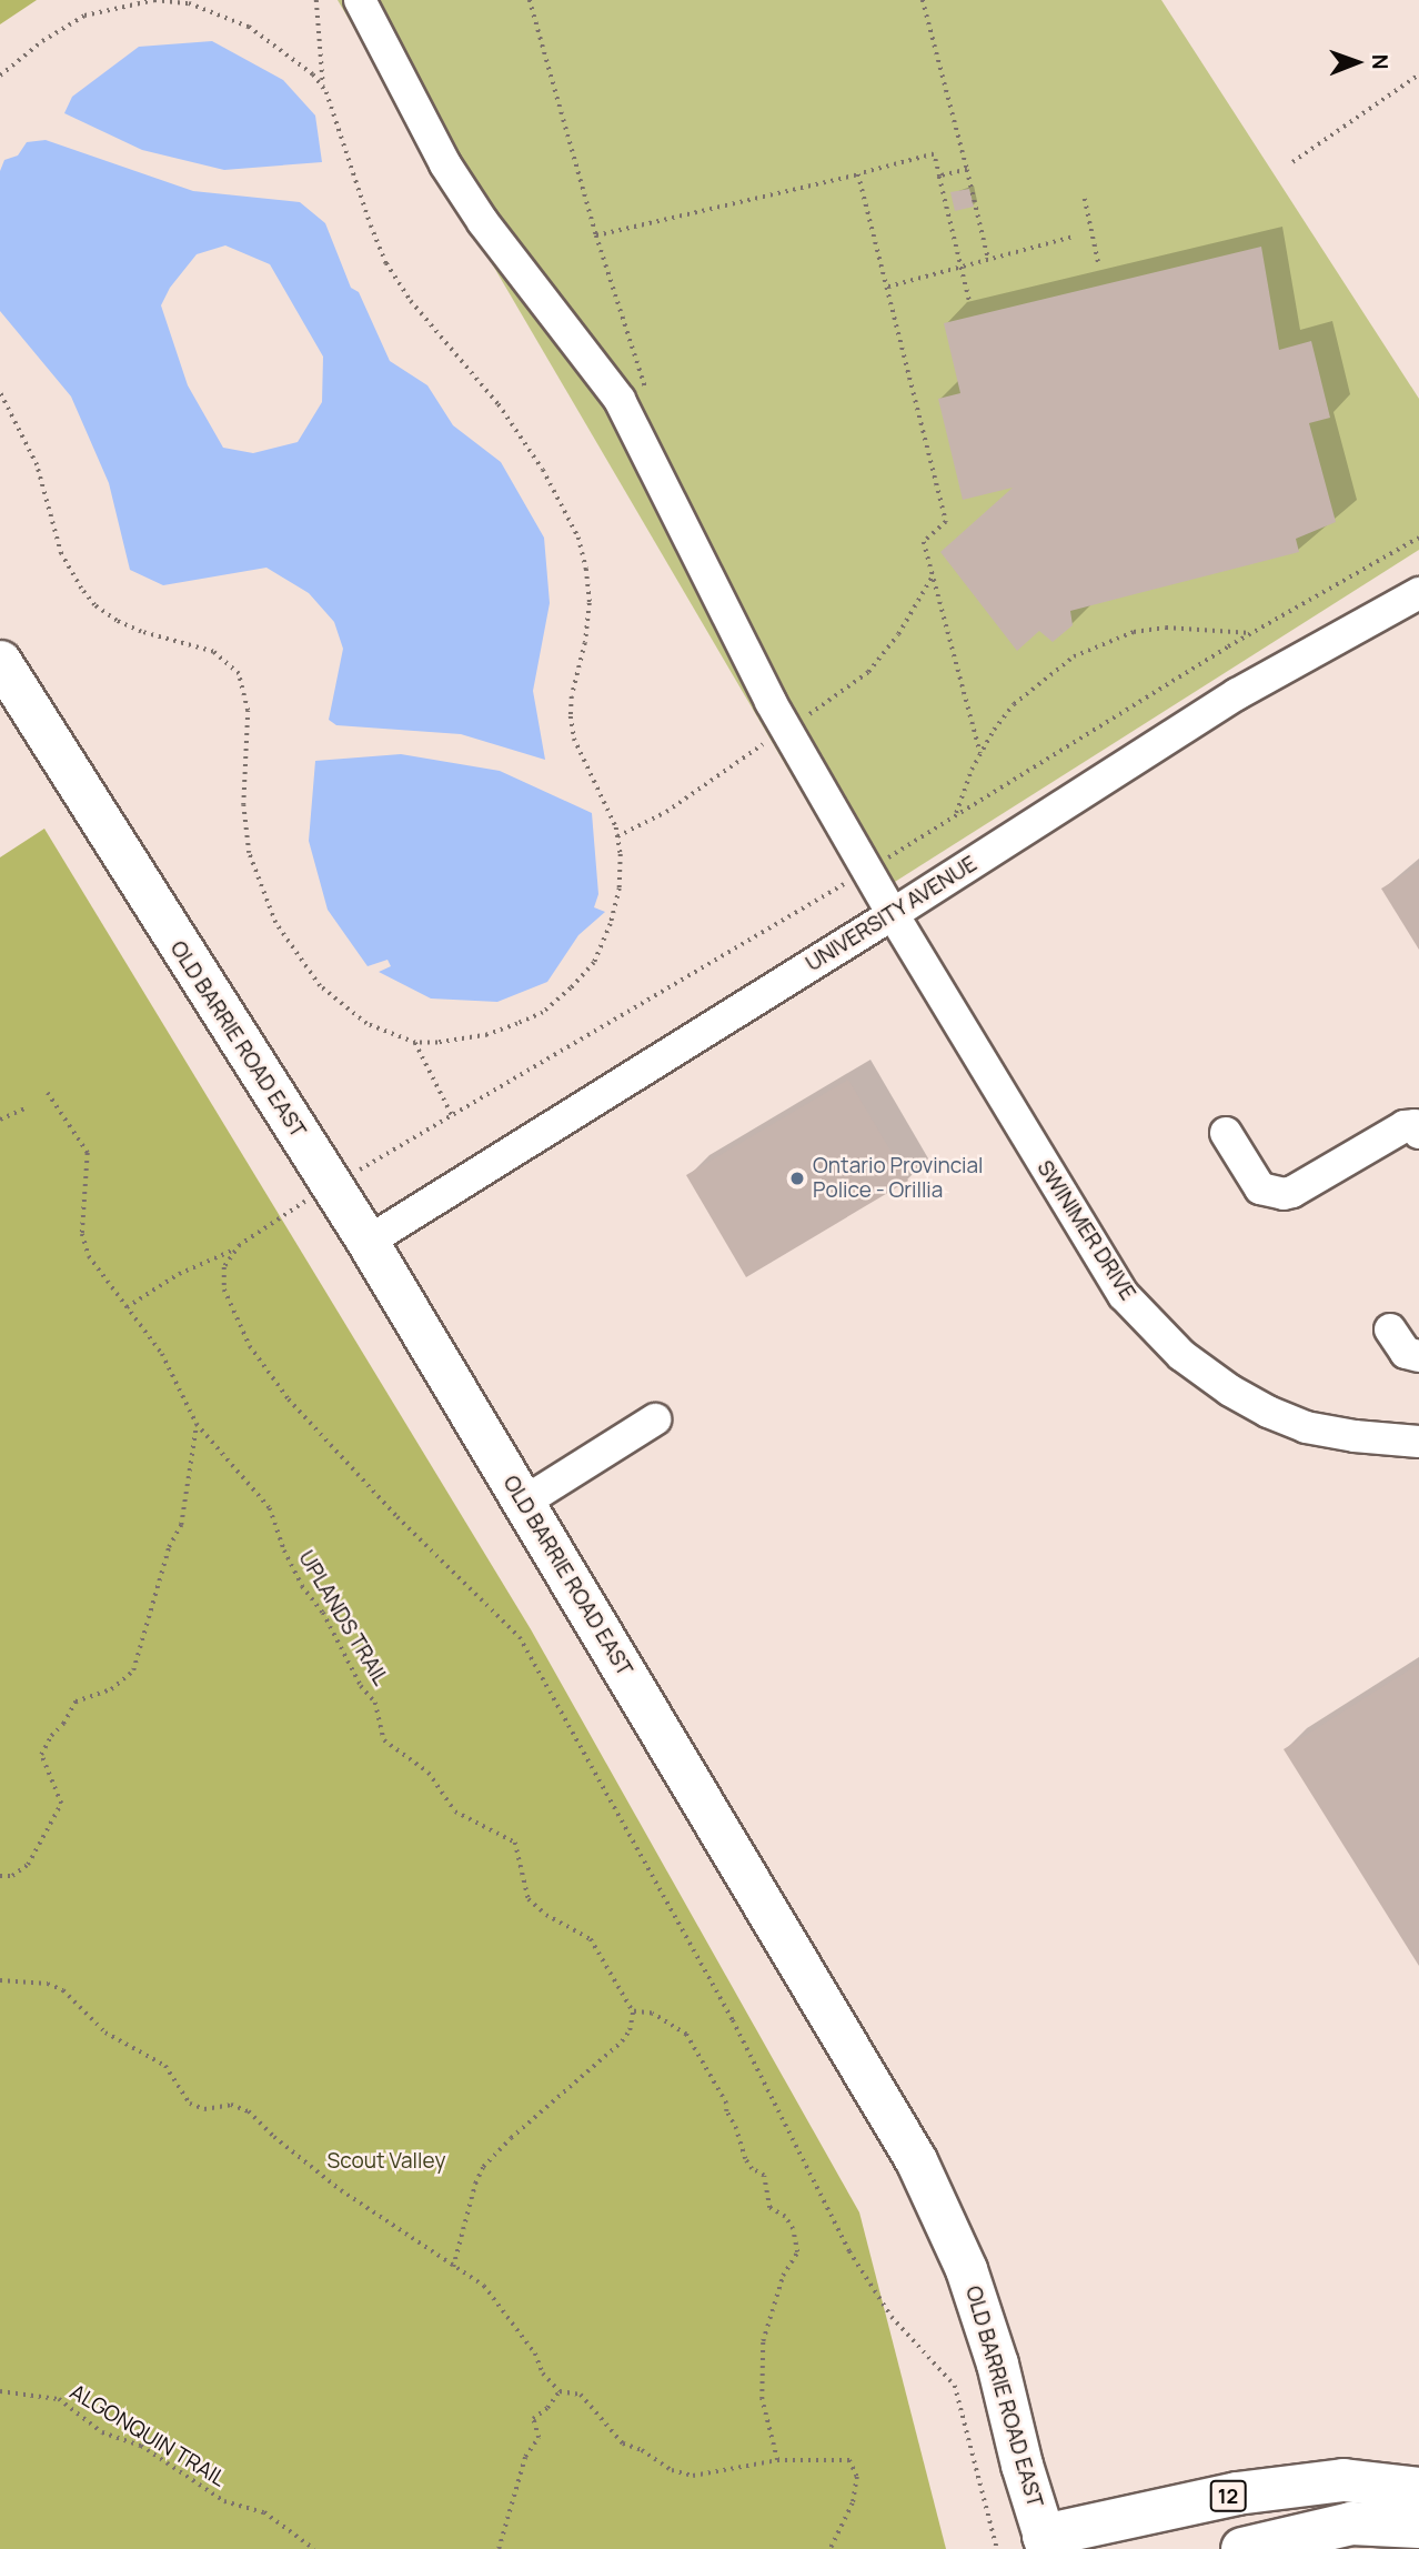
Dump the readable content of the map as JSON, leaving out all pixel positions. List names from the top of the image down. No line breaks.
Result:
{"streets":{"highway":["12"],"main road":["OLD BARRIE ROAD EAST"],"street":["UNIVERSITY AVENUE","SWINIMER DRIVE"],"path":["UPLANDS TRAIL","ALGONQUIN TRAIL"]},"crossings":[["UNIVERSITY AVENUE","OLD BARRIE ROAD EAST"],["UNIVERSITY AVENUE","SWINIMER DRIVE"],["OLD BARRIE ROAD EAST","12"]],"parks":["Scout Valley"],"places":["Ontario Provincial Police - Orillia"],"north":"right"}
